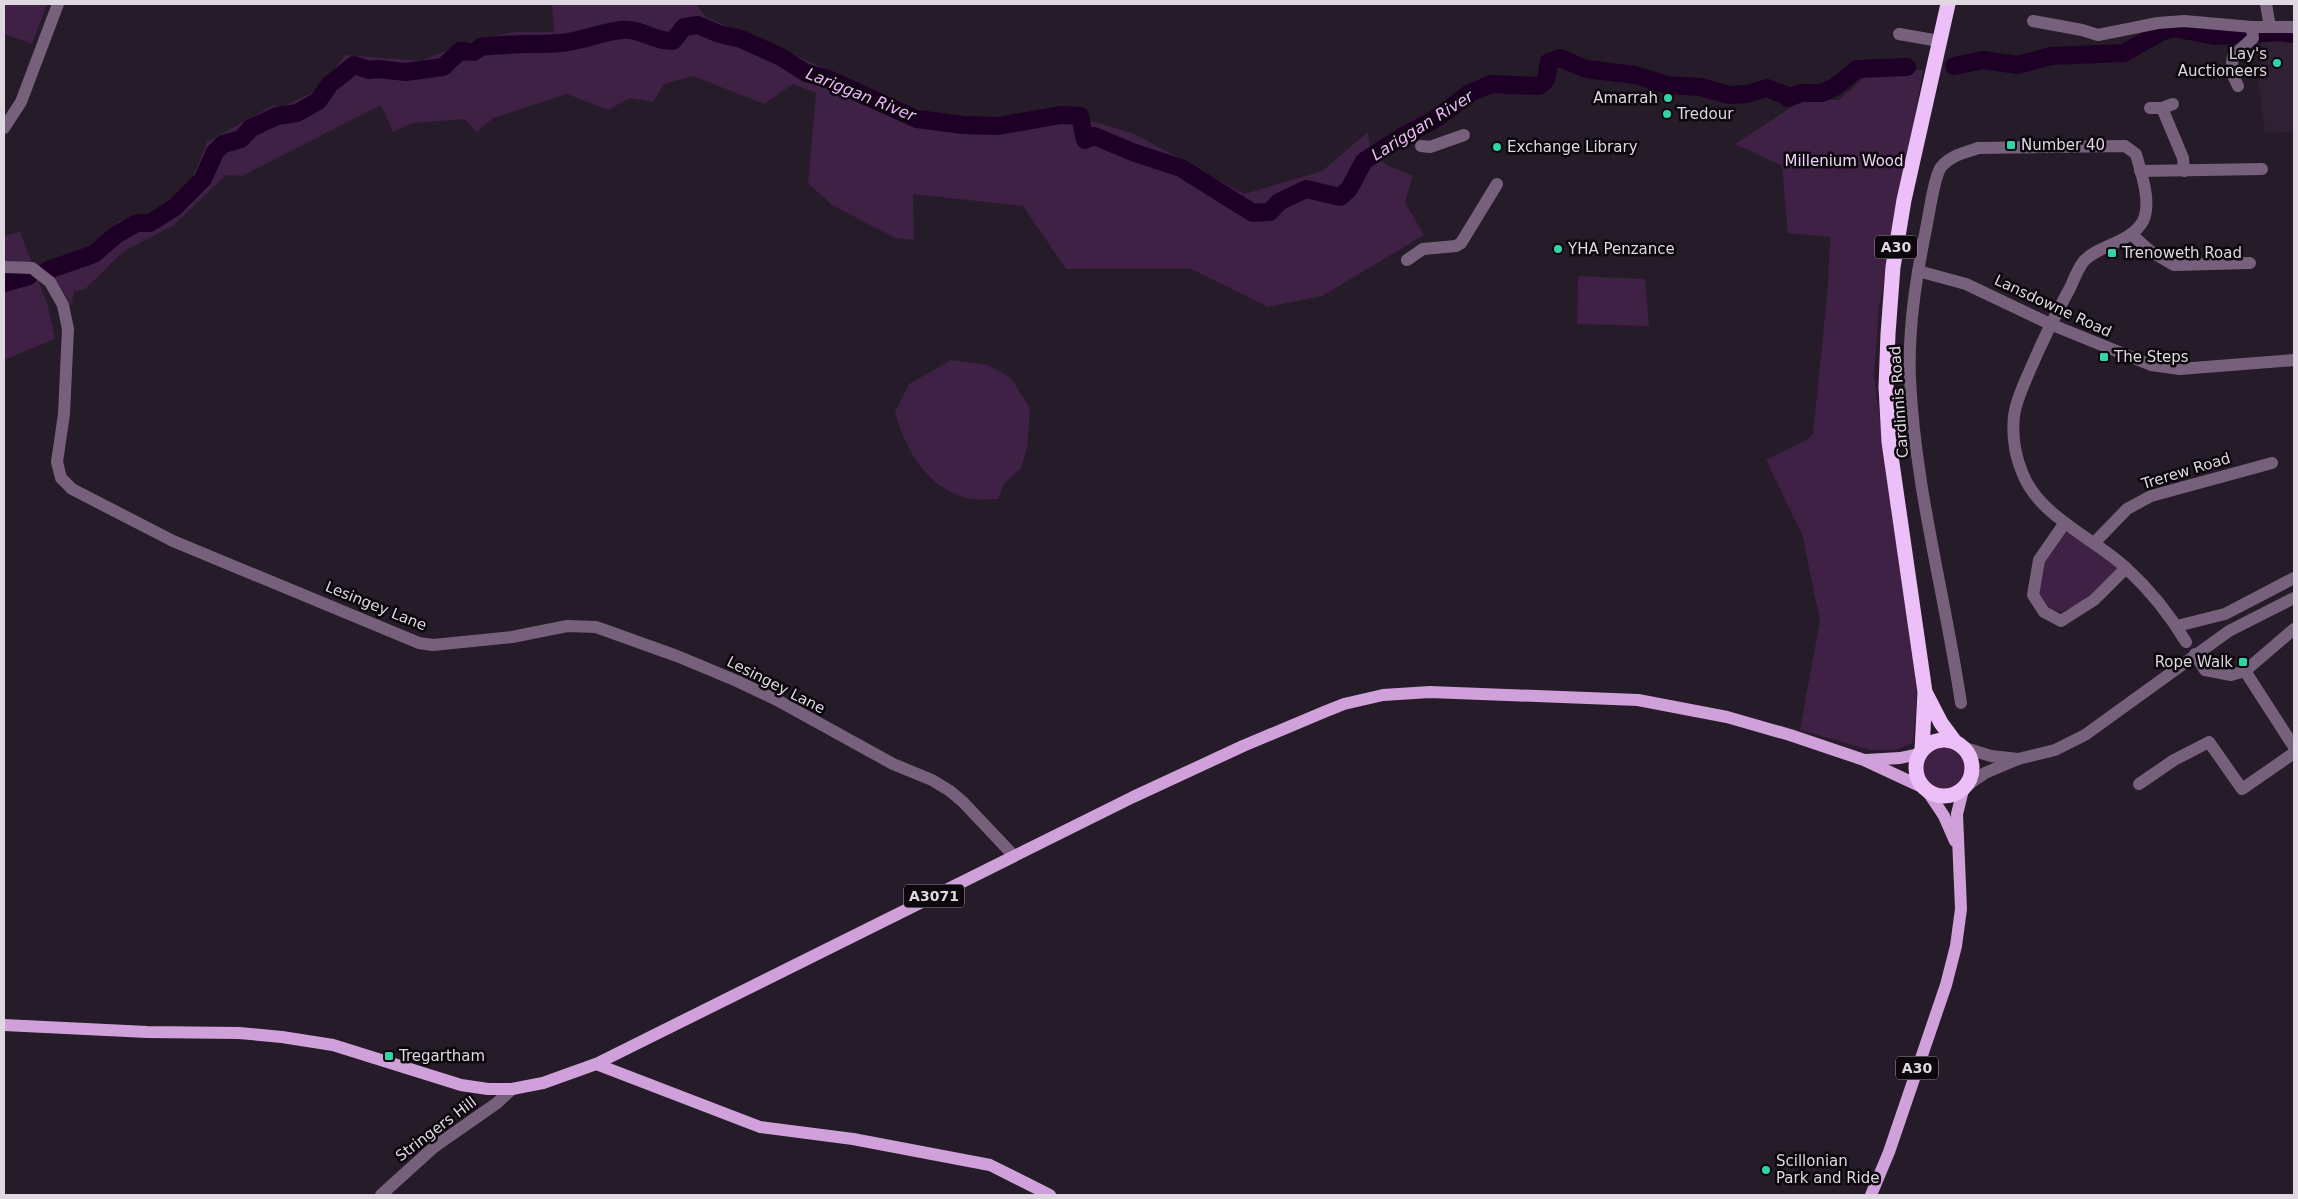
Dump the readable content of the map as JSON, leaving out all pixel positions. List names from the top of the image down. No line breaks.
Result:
{"streets":{"highway":["A30"],"main road":["A3071"],"street":["Lansdowne Road","Cardinnis Road","Trerew Road","Lesingey Lane","Stringers Hill"]},"crossings":[["A30","A3071"],["Lansdowne Road","Cardinnis Road"],["Lesingey Lane","A3071"],["A3071","Stringers Hill"]],"water":["Lariggan River"],"parks":["Millenium Wood"],"places":{"other":["Lay's Auctioneers","Amarrah","Tredour","Exchange Library","YHA Penzance","Scillonian Park and Ride"],"transit":["Number 40","Trenoweth Road","The Steps","Rope Walk","Tregartham"]}}
